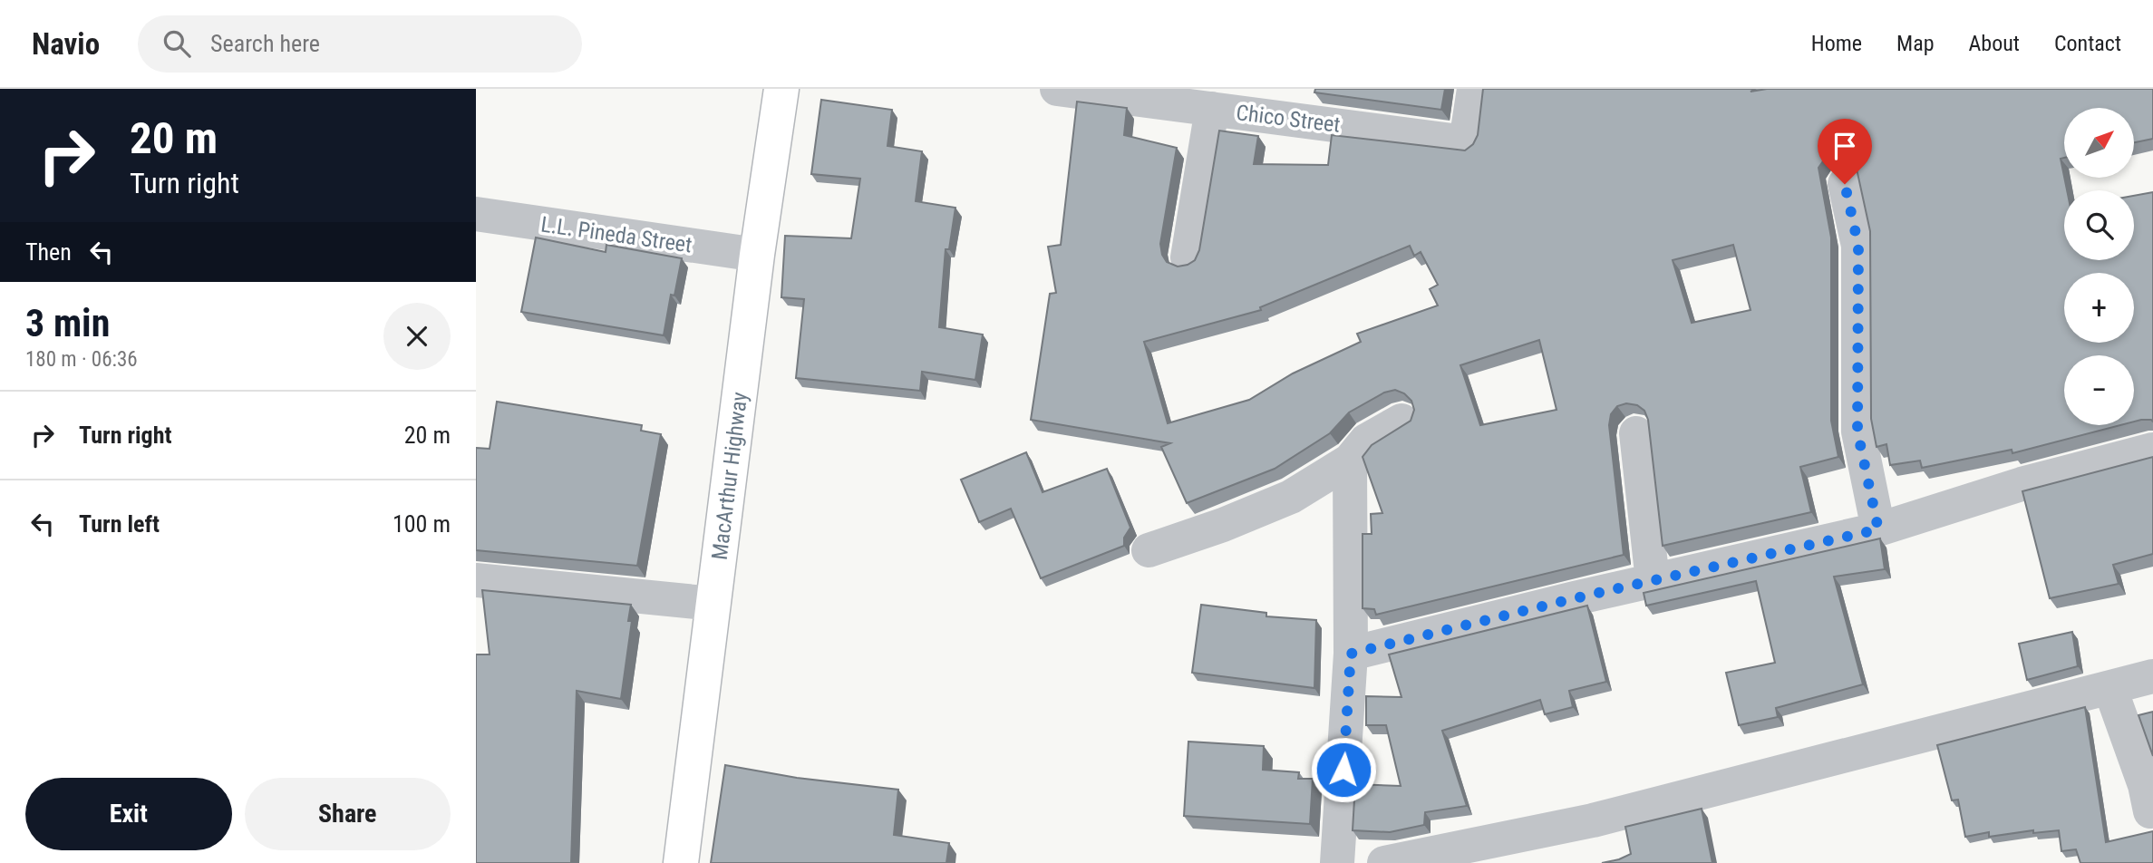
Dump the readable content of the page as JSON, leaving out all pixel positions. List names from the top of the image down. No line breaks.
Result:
{"streets":{"highway":["MacArthur Highway"],"street":["Chico Street","L.L. Pineda Street"]},"crossings":[["L.L. Pineda Street","MacArthur Highway"]],"north":"top right","page":{"header":"Navio","search":"Search here","nav":["Home","Map","About","Contact"],"turn":["20 m","Turn right"],"map_buttons":["+","−"],"then":"Then","heading":["3 min","180 m · 06:36"],"list":[{"name":"Turn right","value":"20 m"},{"name":"Turn left","value":"100 m"}],"buttons":["Exit","Share"]}}
